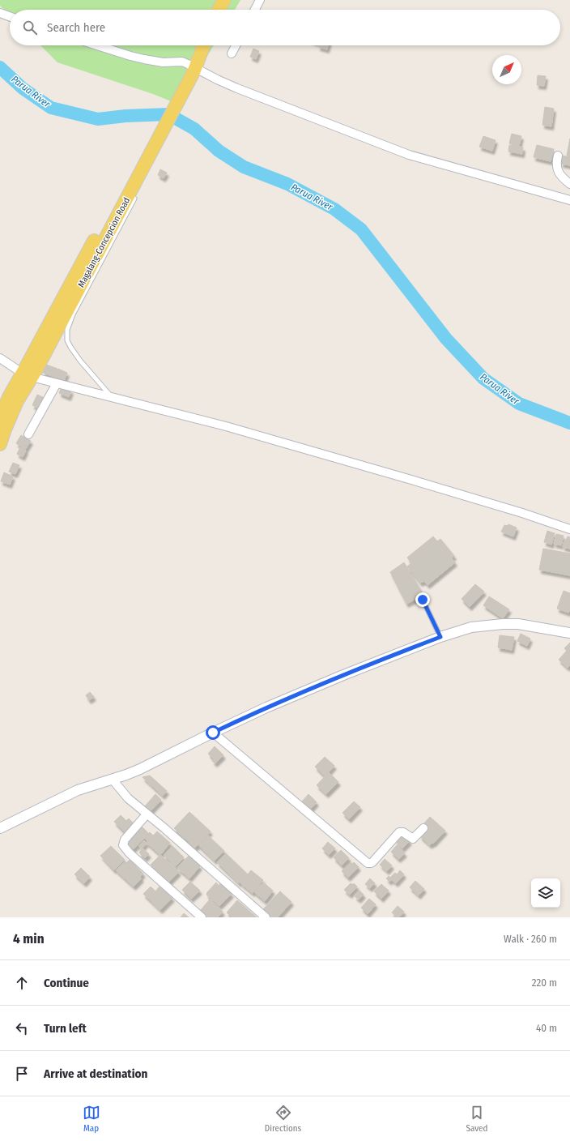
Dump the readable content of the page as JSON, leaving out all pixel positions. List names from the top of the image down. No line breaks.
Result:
{"streets":{"main road":["Magalang-Concepcion Road"]},"water":["Parua River"],"north":"top right","page":{"search":"Search here","heading":["4 min","Walk · 260 m"],"list":[["Continue","220 m"],["Turn left","40 m"],"Arrive at destination"],"nav":["Map","Directions","Saved"]}}
